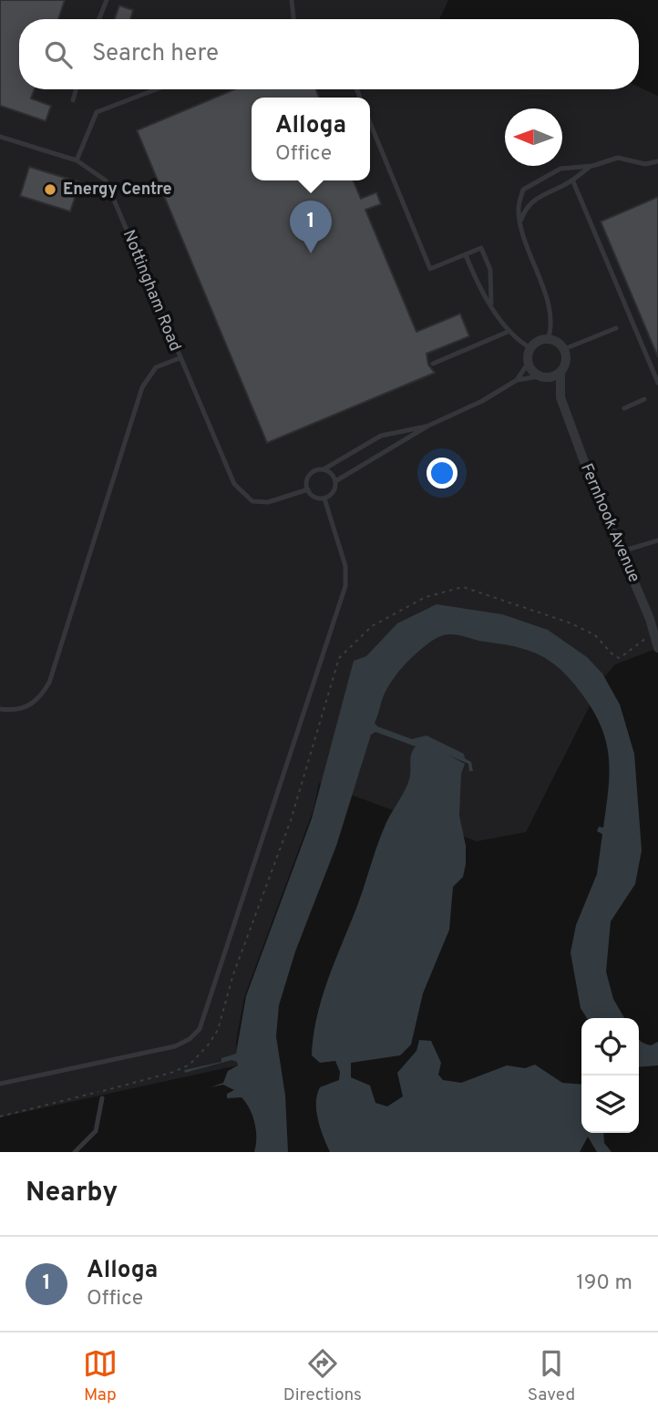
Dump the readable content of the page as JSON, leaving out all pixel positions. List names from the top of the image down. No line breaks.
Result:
{"streets":{"street":["Fernhook Avenue"],"lane":["Nottingham Road"]},"places":["Energy Centre"],"north":"left","page":{"search":"Search here","popup":["Alloga","Office"],"pins":"1","heading":"Nearby","list":[{"mark":"1","name":"Alloga","note":"Office","value":"190 m"}],"nav":["Map","Directions","Saved"]}}
